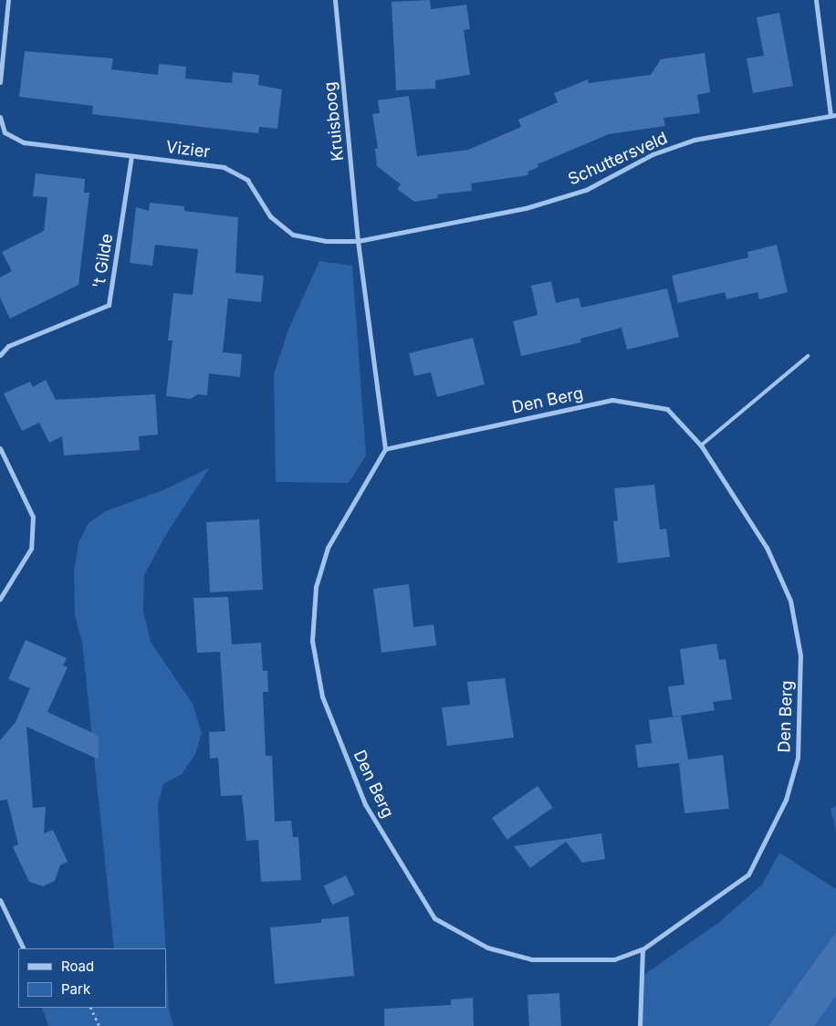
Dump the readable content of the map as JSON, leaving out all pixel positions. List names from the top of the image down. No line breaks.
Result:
{"streets":{"street":["Kruisboog","Vizier","Schuttersveld","'t Gilde","Den Berg"]},"crossings":[["Kruisboog","Vizier"],["Kruisboog","Schuttersveld"],["Vizier","Schuttersveld"],["Vizier","'t Gilde"]],"legend":["Road","Park"]}
